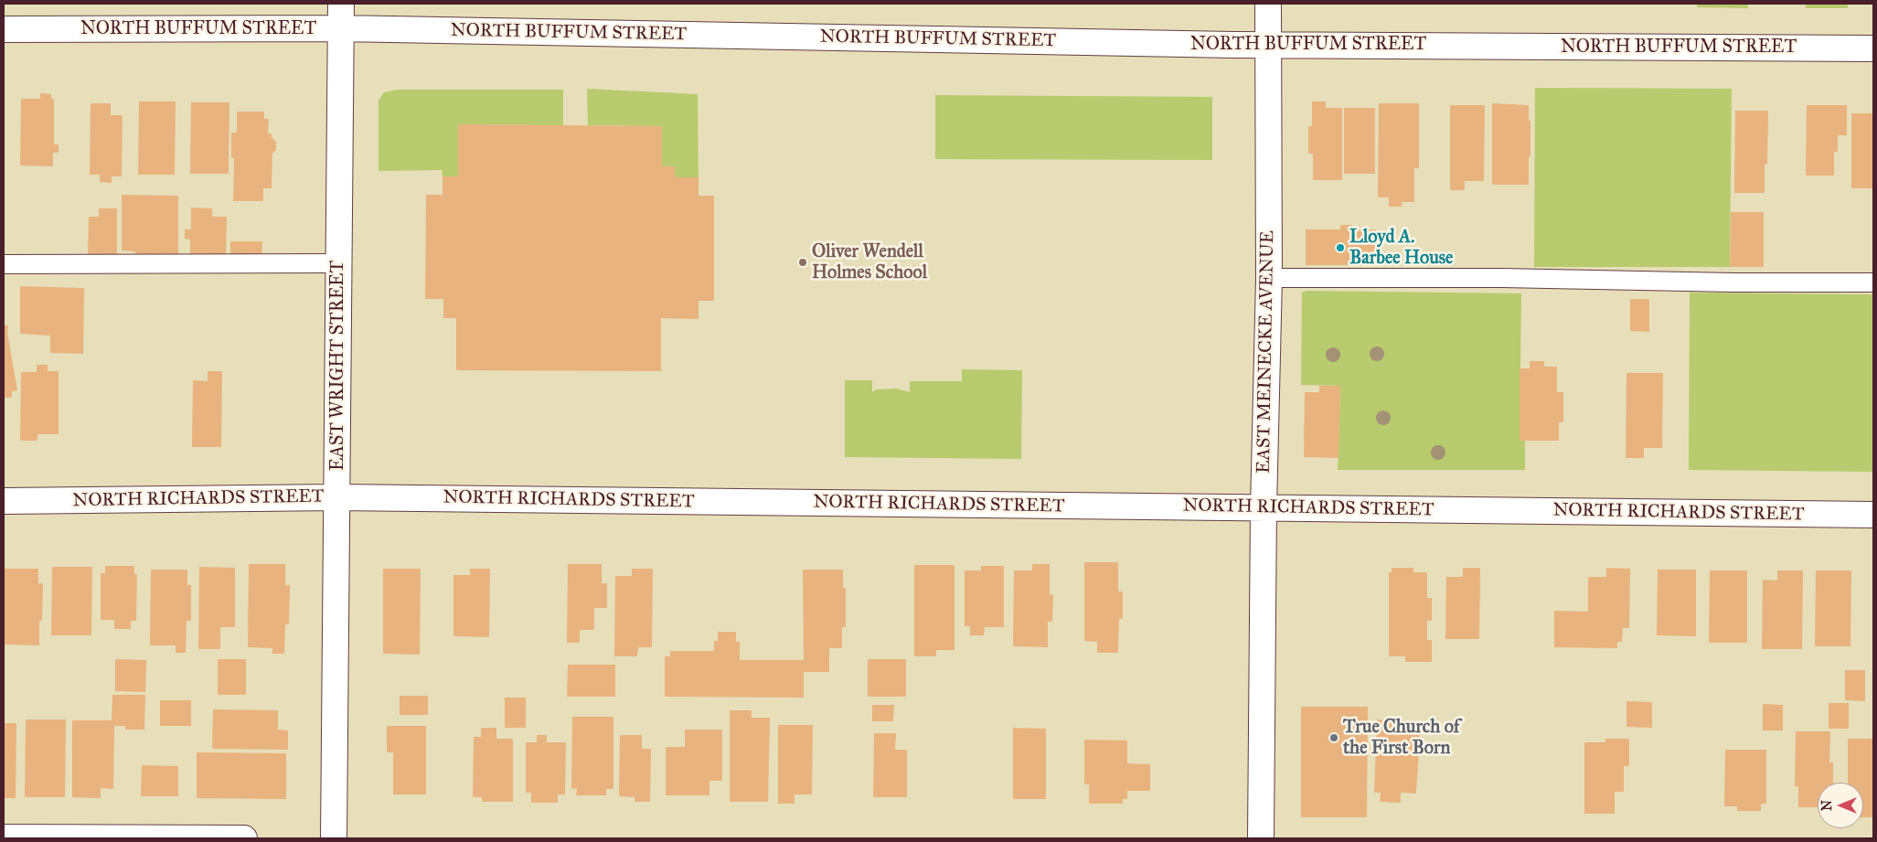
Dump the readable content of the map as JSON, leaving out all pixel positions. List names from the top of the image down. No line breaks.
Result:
{"streets":{"street":["NORTH BUFFUM STREET","EAST MEINECKE AVENUE","EAST WRIGHT STREET","NORTH RICHARDS STREET"]},"crossings":[["NORTH BUFFUM STREET","EAST MEINECKE AVENUE"],["NORTH BUFFUM STREET","EAST WRIGHT STREET"],["EAST MEINECKE AVENUE","NORTH RICHARDS STREET"],["EAST WRIGHT STREET","NORTH RICHARDS STREET"]],"places":["Lloyd A. Barbee House","Oliver Wendell Holmes School","True Church of the First Born"],"north":"left"}
